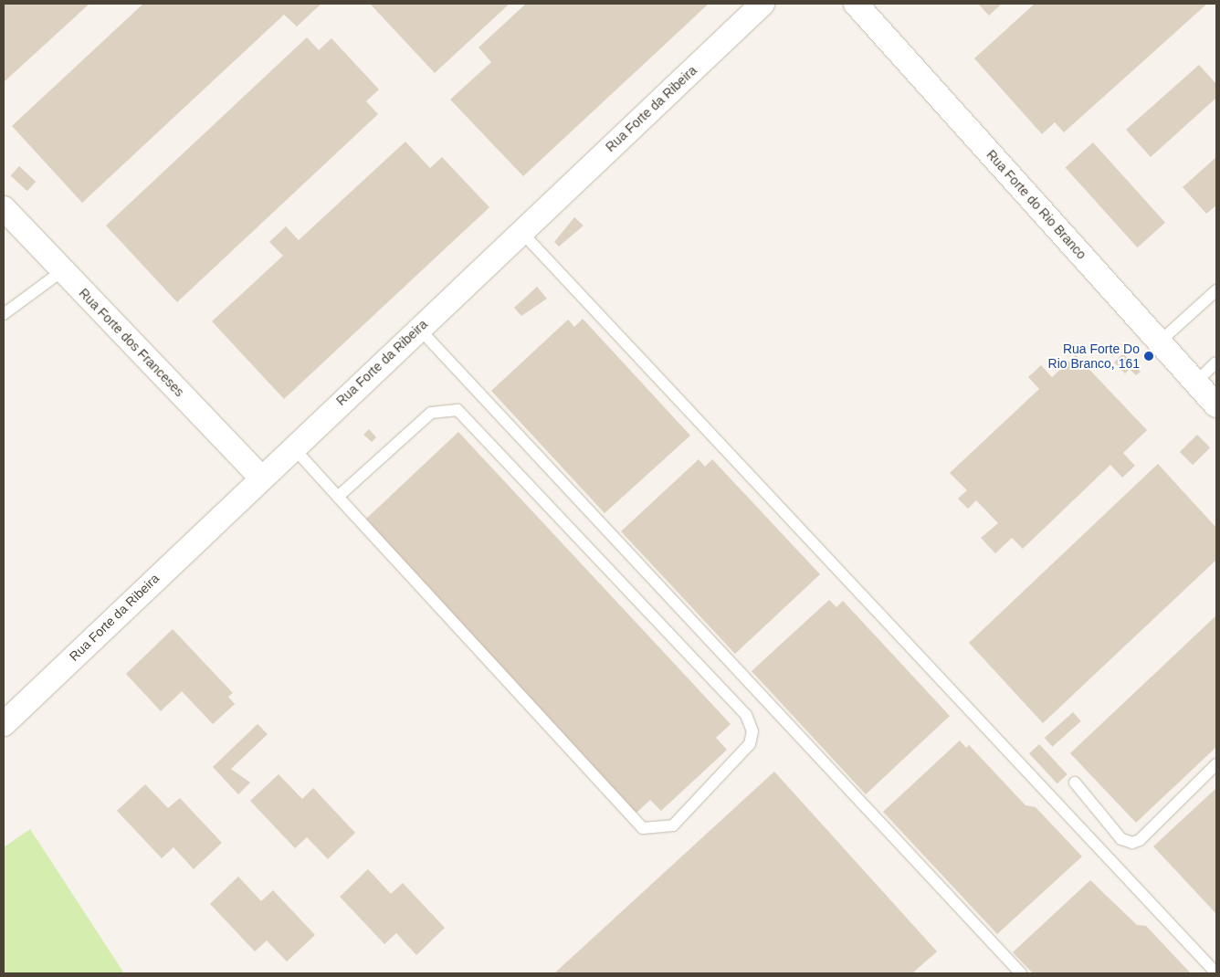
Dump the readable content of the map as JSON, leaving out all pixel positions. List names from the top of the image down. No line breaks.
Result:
{"streets":{"street":["Rua Forte da Ribeira","Rua Forte do Rio Branco","Rua Forte dos Franceses"]},"crossings":[["Rua Forte da Ribeira","Rua Forte dos Franceses"]],"places":["Rua Forte Do Rio Branco, 161"]}
